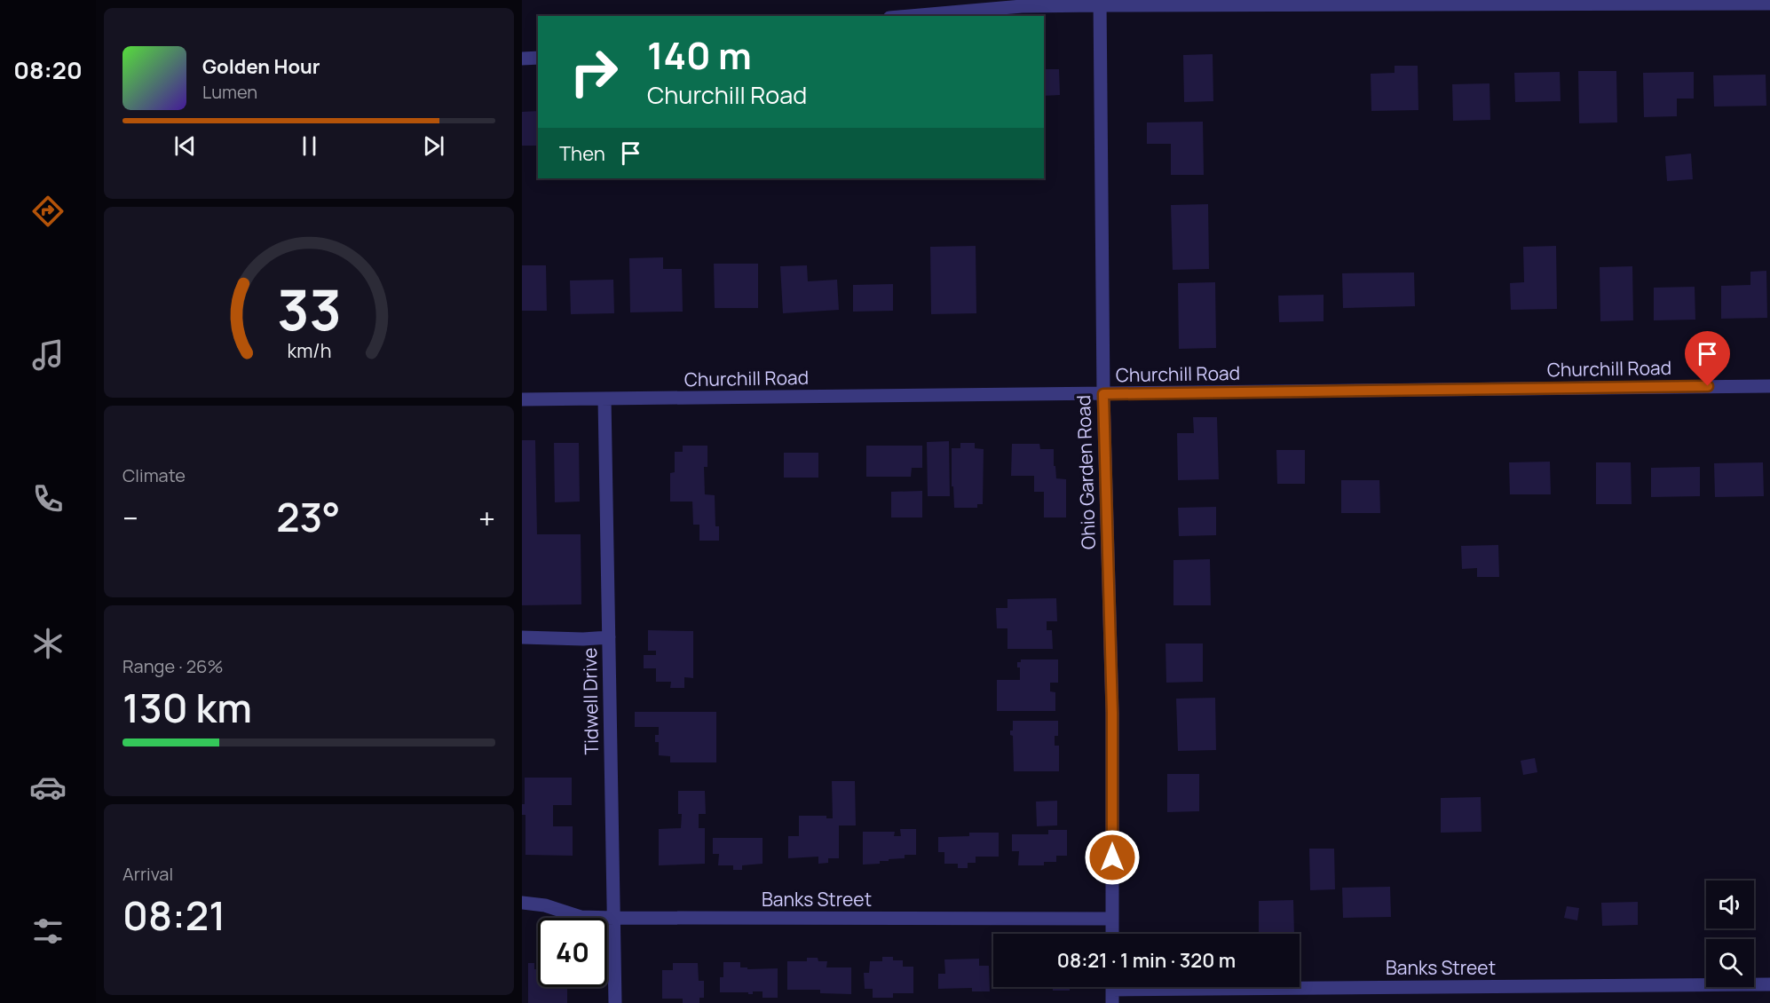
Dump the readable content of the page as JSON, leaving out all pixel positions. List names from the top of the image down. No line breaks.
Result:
{"streets":{"street":["Churchill Road","Ohio Garden Road","Tidwell Drive","Banks Street"]},"crossings":[["Churchill Road","Ohio Garden Road"],["Churchill Road","Tidwell Drive"],["Ohio Garden Road","Banks Street"],["Tidwell Drive","Banks Street"]],"page":{"tabs":"08:20","turn":["140 m","Churchill Road"],"song":["Golden Hour","Lumen"],"then":"Then","tile":["Climate",["Range · 26%","130 km"],["Arrival","08:21"]],"heat":["−","23°","+"],"limit":"40","trip":"08:21 · 1 min · 320 m","gauge":["33","km/h"]}}
